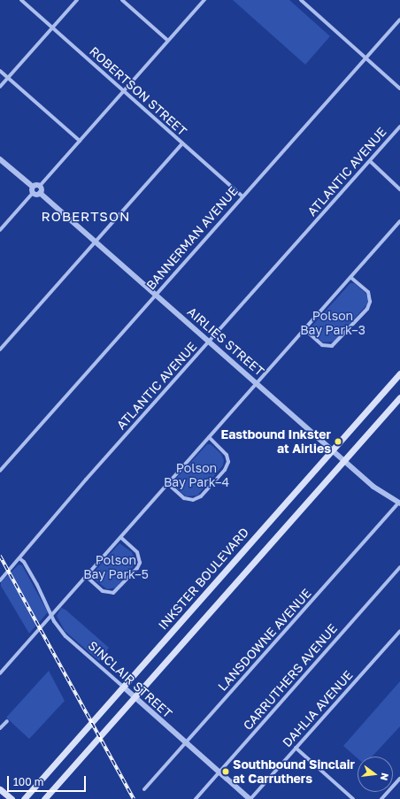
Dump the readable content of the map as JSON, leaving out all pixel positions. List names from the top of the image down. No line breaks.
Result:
{"streets":{"main road":["INKSTER BOULEVARD"],"street":["ROBERTSON STREET","ATLANTIC AVENUE","BANNERMAN AVENUE","AIRLIES STREET","LANSDOWNE AVENUE","CARRUTHERS AVENUE","SINCLAIR STREET","DAHLIA AVENUE"]},"crossings":[["ROBERTSON STREET","BANNERMAN AVENUE"],["ATLANTIC AVENUE","AIRLIES STREET"],["ATLANTIC AVENUE","SINCLAIR STREET"],["BANNERMAN AVENUE","AIRLIES STREET"],["AIRLIES STREET","INKSTER BOULEVARD"],["AIRLIES STREET","LANSDOWNE AVENUE"],["INKSTER BOULEVARD","SINCLAIR STREET"],["LANSDOWNE AVENUE","SINCLAIR STREET"],["CARRUTHERS AVENUE","SINCLAIR STREET"],["SINCLAIR STREET","DAHLIA AVENUE"]],"districts":["ROBERTSON"],"parks":["Polson Bay Park–3","Polson Bay Park–4","Polson Bay Park–5"],"places":["Eastbound Inkster at Airlies","Southbound Sinclair at Carruthers"],"scale_bar":"100 m","north":"right"}
